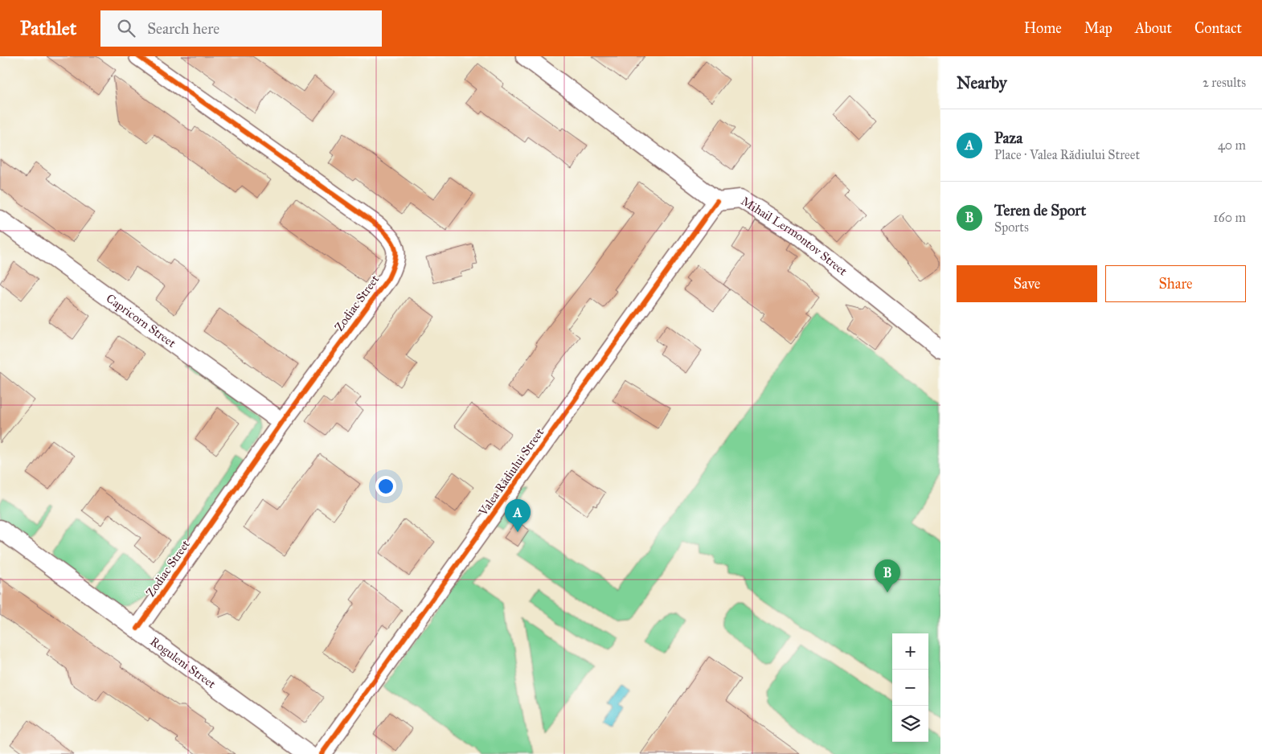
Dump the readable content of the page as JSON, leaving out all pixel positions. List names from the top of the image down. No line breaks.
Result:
{"streets":{"street":["Mihail Lermontov Street","Zodiac Street","Capricorn Street","Valea Rădiului Street","Roguleni Street"]},"crossings":[["Mihail Lermontov Street","Valea Rădiului Street"],["Zodiac Street","Capricorn Street"],["Zodiac Street","Roguleni Street"]],"page":{"header":"Pathlet","search":"Search here","nav":["Home","Map","About","Contact"],"heading":["Nearby","2 results"],"list":[{"mark":"A","name":"Paza","note":"Place · Valea Rădiului Street","value":"40 m"},{"mark":"B","name":"Teren de Sport","note":"Sports","value":"160 m"}],"buttons":["Save","Share"],"pins":["A","B"],"map_buttons":["+","−"]}}
